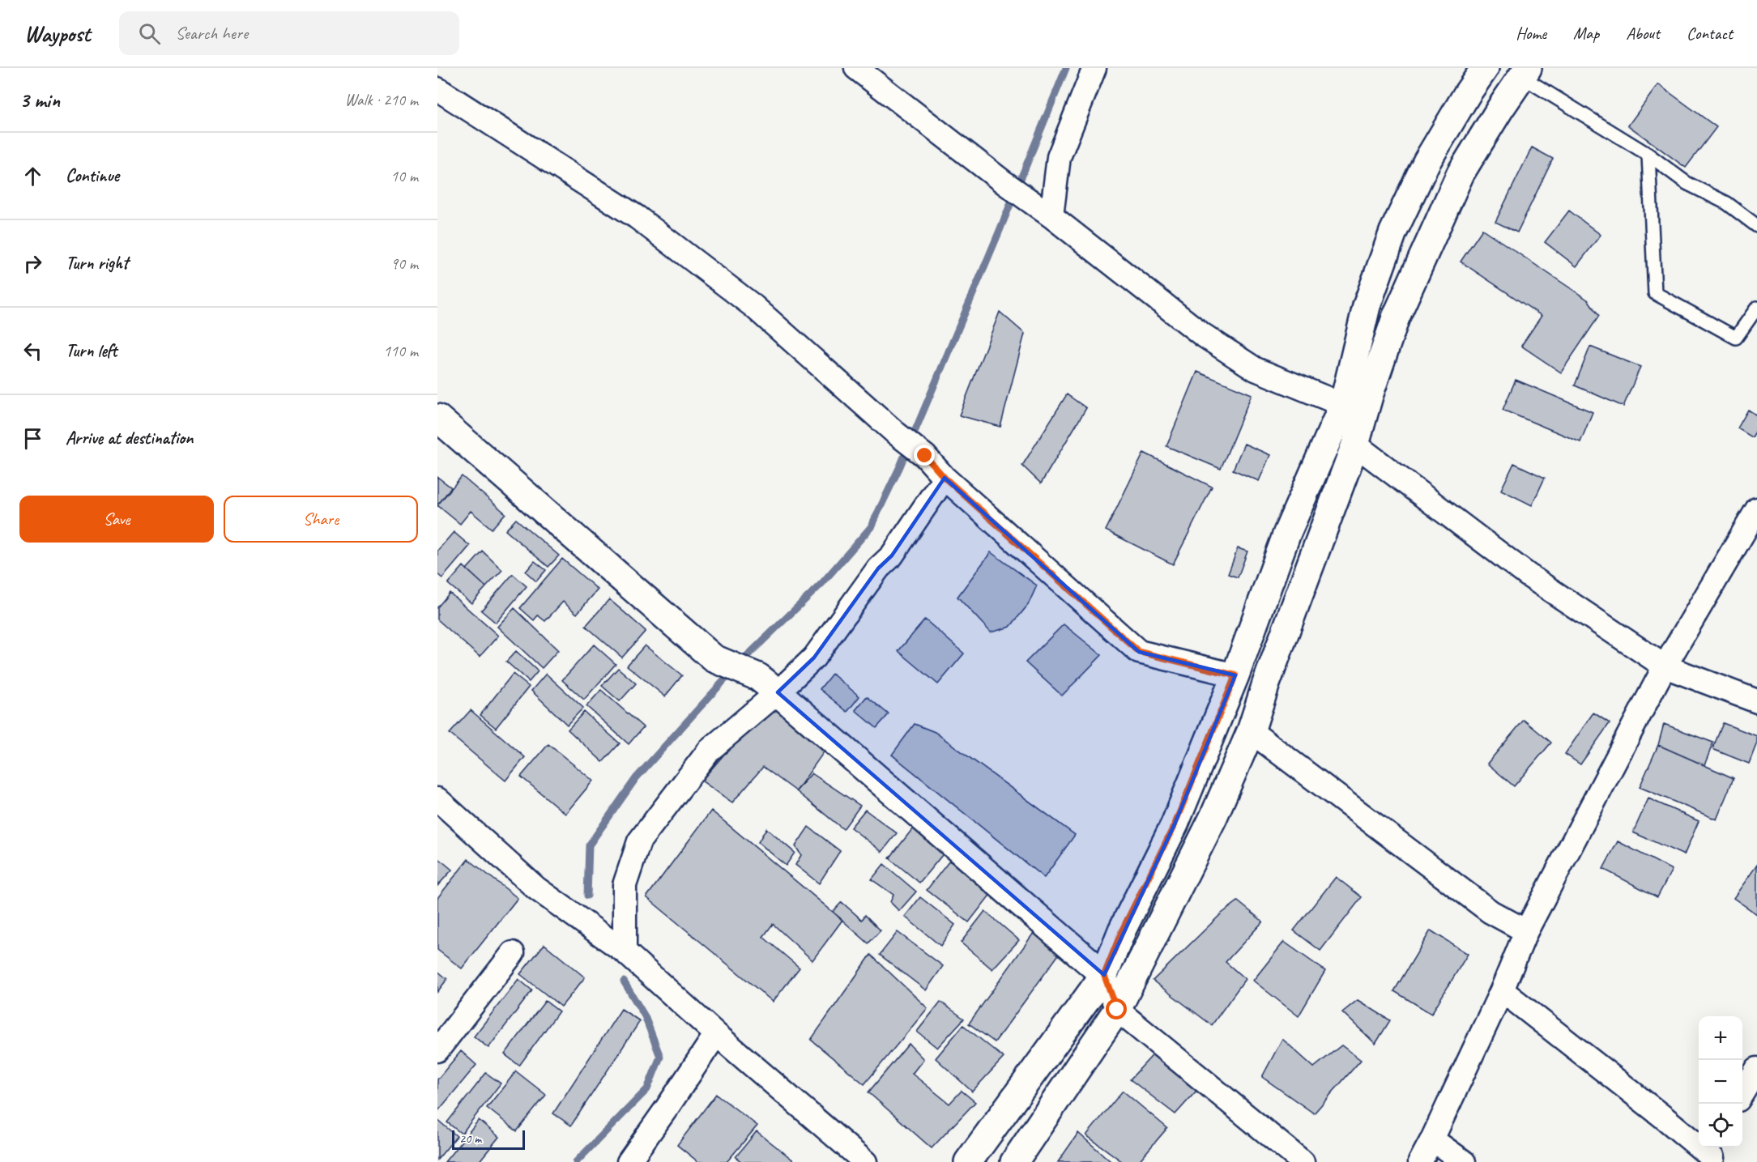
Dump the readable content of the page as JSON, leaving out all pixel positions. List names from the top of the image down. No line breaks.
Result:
{"scale_bar":"20 m","page":{"header":"Waypost","search":"Search here","nav":["Home","Map","About","Contact"],"heading":["3 min","Walk · 210 m"],"list":[["Continue","10 m"],["Turn right","90 m"],["Turn left","110 m"],"Arrive at destination"],"buttons":["Save","Share"],"map_buttons":["+","−"],"scale":"20 m"}}
